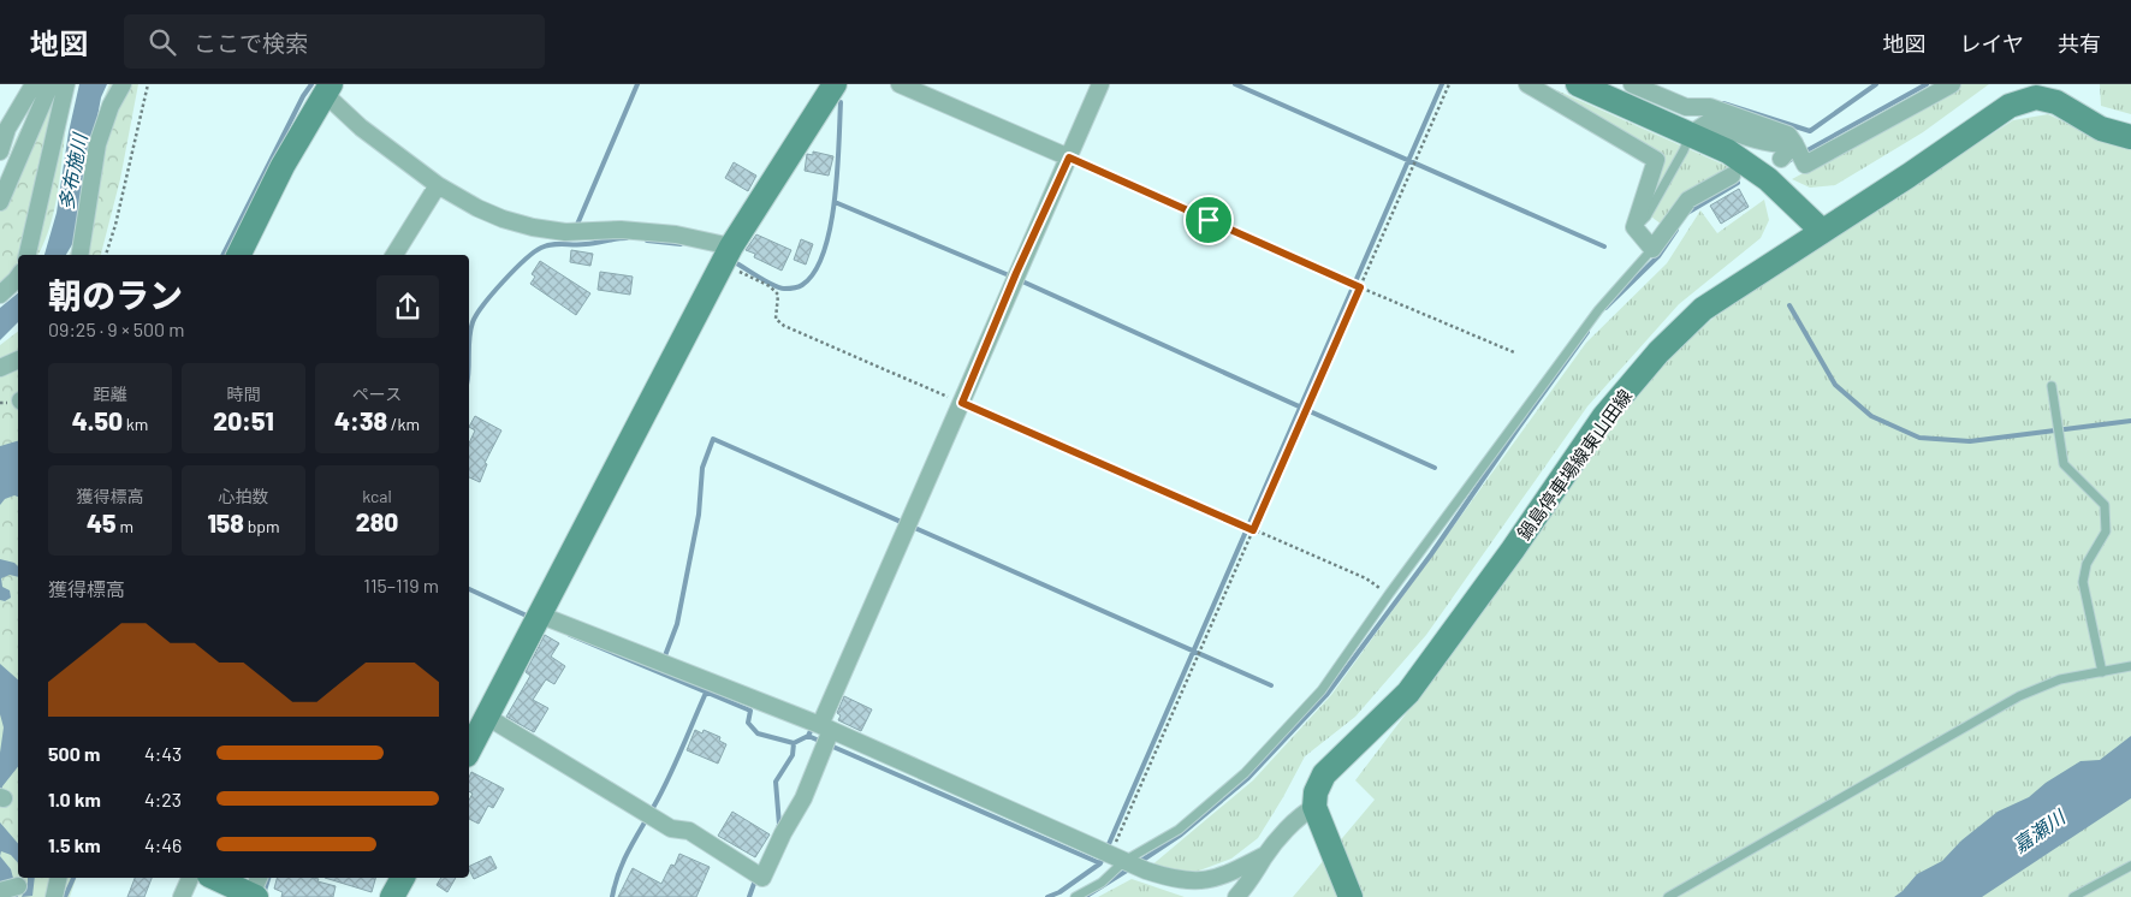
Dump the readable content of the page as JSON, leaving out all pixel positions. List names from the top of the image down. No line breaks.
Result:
{"streets":{"street":["鍋島停車場線東山田線"]},"water":["多布施川","嘉瀬川"],"page":{"header":"地図","search":"ここで検索","nav":["地図","レイヤ","共有"],"heading":["朝のラン","09:25 · 9 × 500 m"],"stats":[["距離","4.50 km"],["時間","20:51"],["ペース","4:38 /km"],["獲得標高","45 m"],["心拍数","158 bpm"],["kcal","280"]],"chart":["獲得標高","115–119 m"],"list":[{"name":"500 m","note":"4:43"},{"name":"1.0 km","note":"4:23"},{"name":"1.5 km","note":"4:46"}]}}
